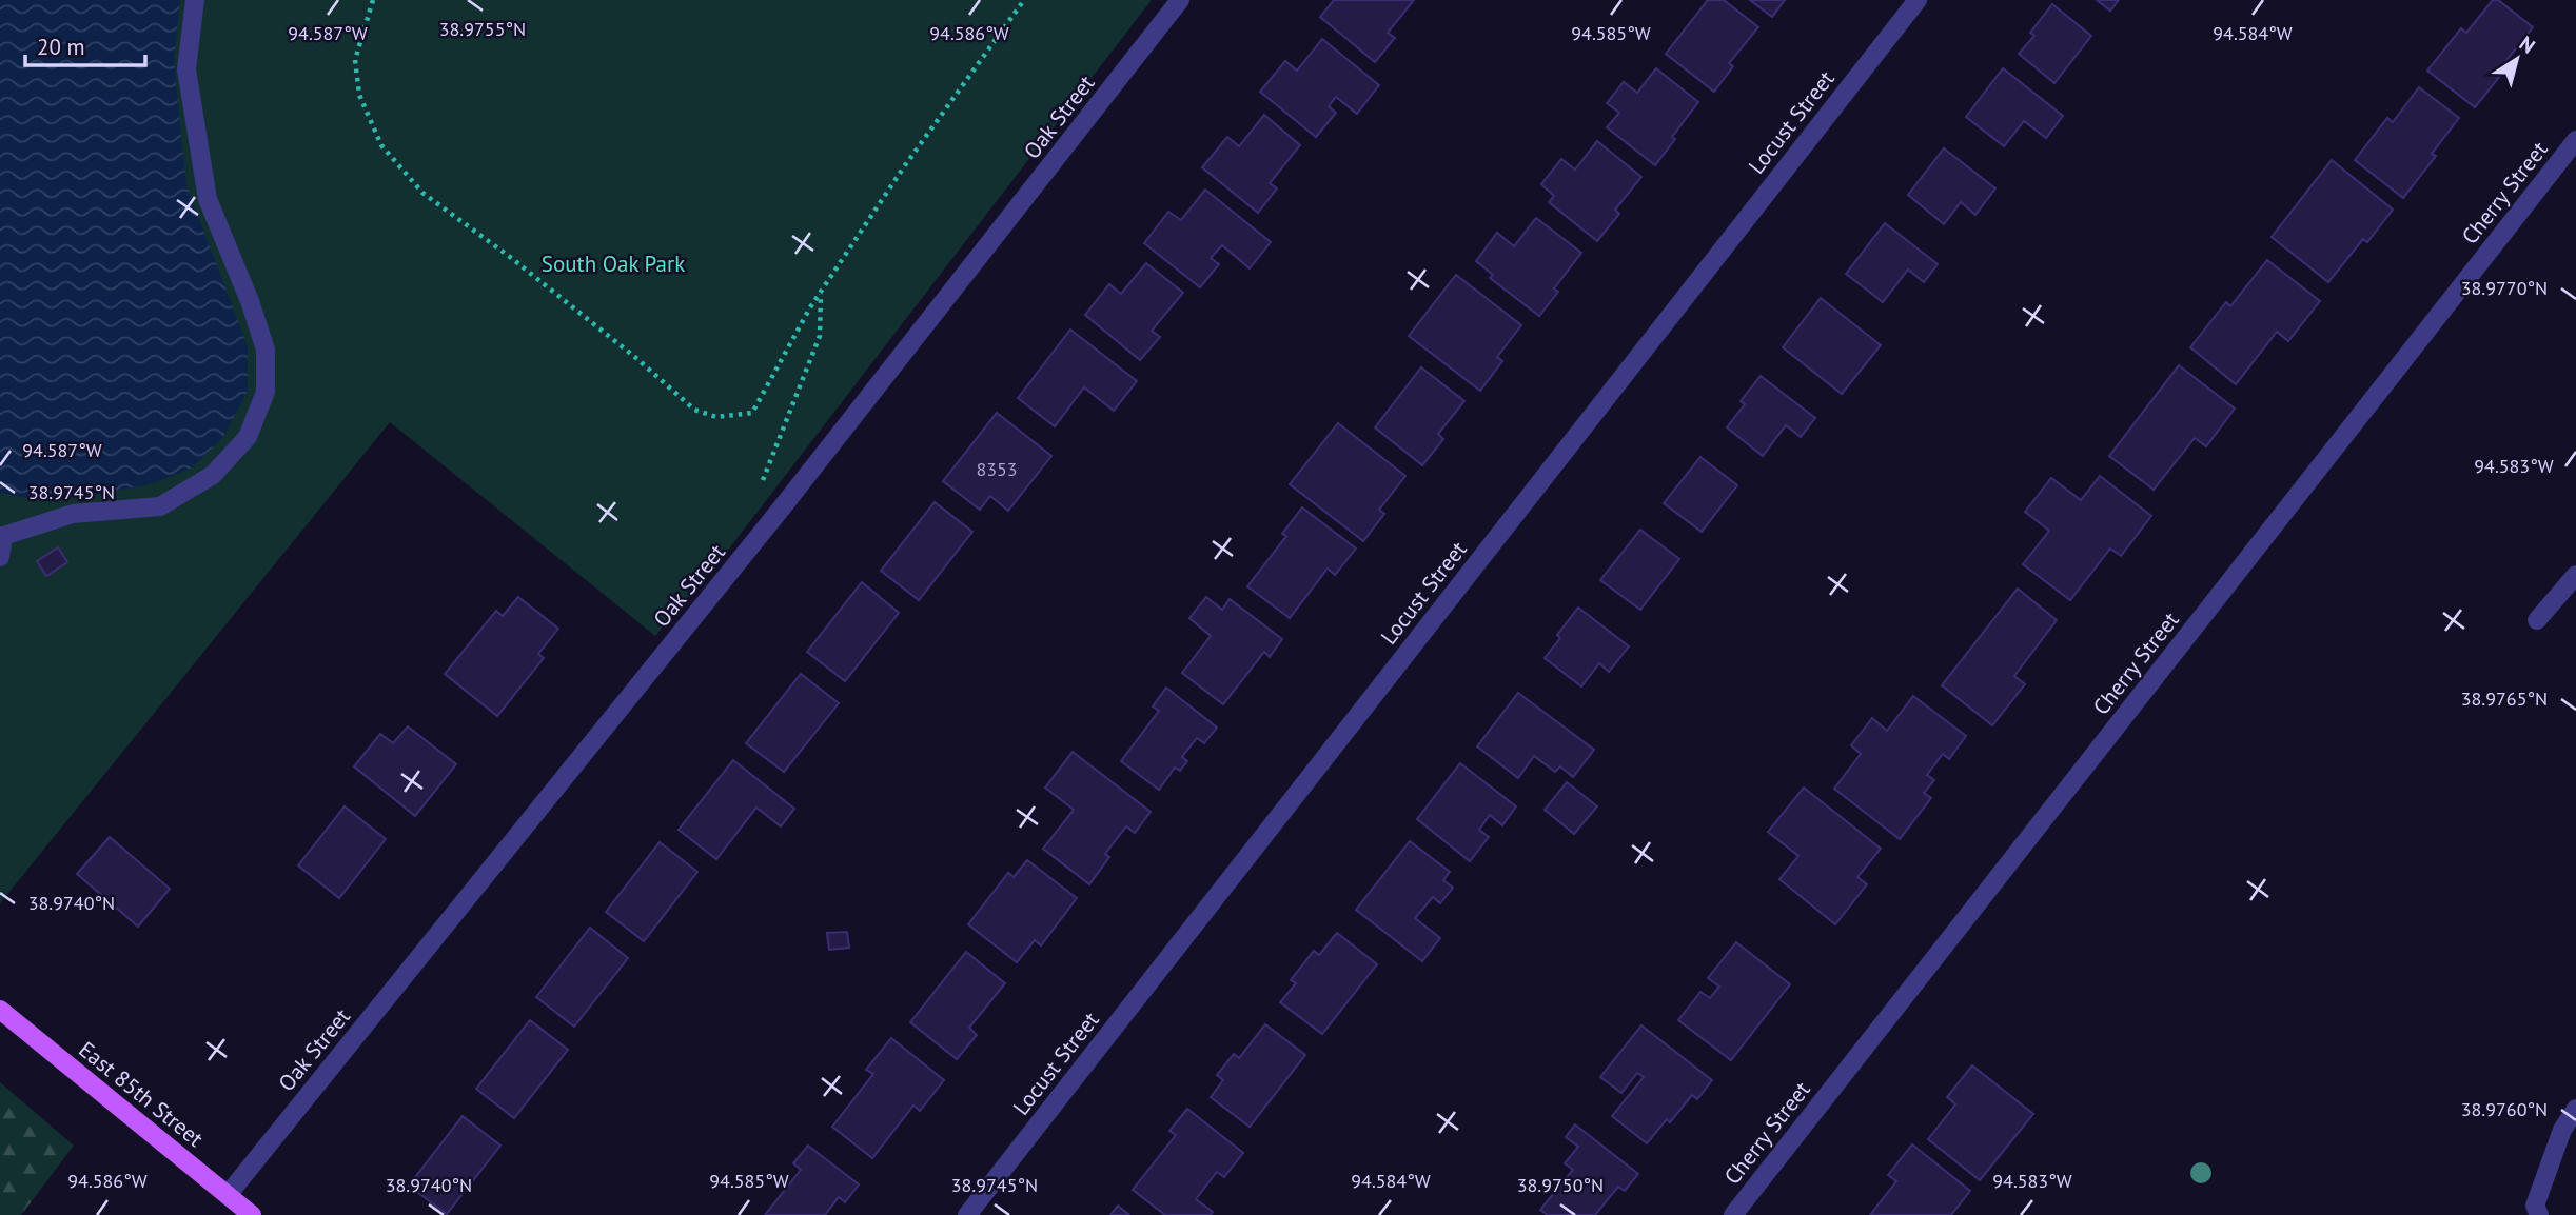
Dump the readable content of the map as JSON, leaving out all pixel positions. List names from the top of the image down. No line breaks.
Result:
{"streets":{"main road":["East 85th Street"],"street":["Oak Street","Locust Street","Cherry Street"]},"crossings":[["Oak Street","East 85th Street"]],"parks":["South Oak Park"],"house_numbers":["8353"],"scale_bar":"20 m","north":"top right","coordinates":["38.9755°N","94.587°W","94.586°W","94.585°W","94.584°W","38.9770°N","94.583°W","38.9745°N","38.9765°N","38.9740°N","38.9760°N","38.9750°N"]}
